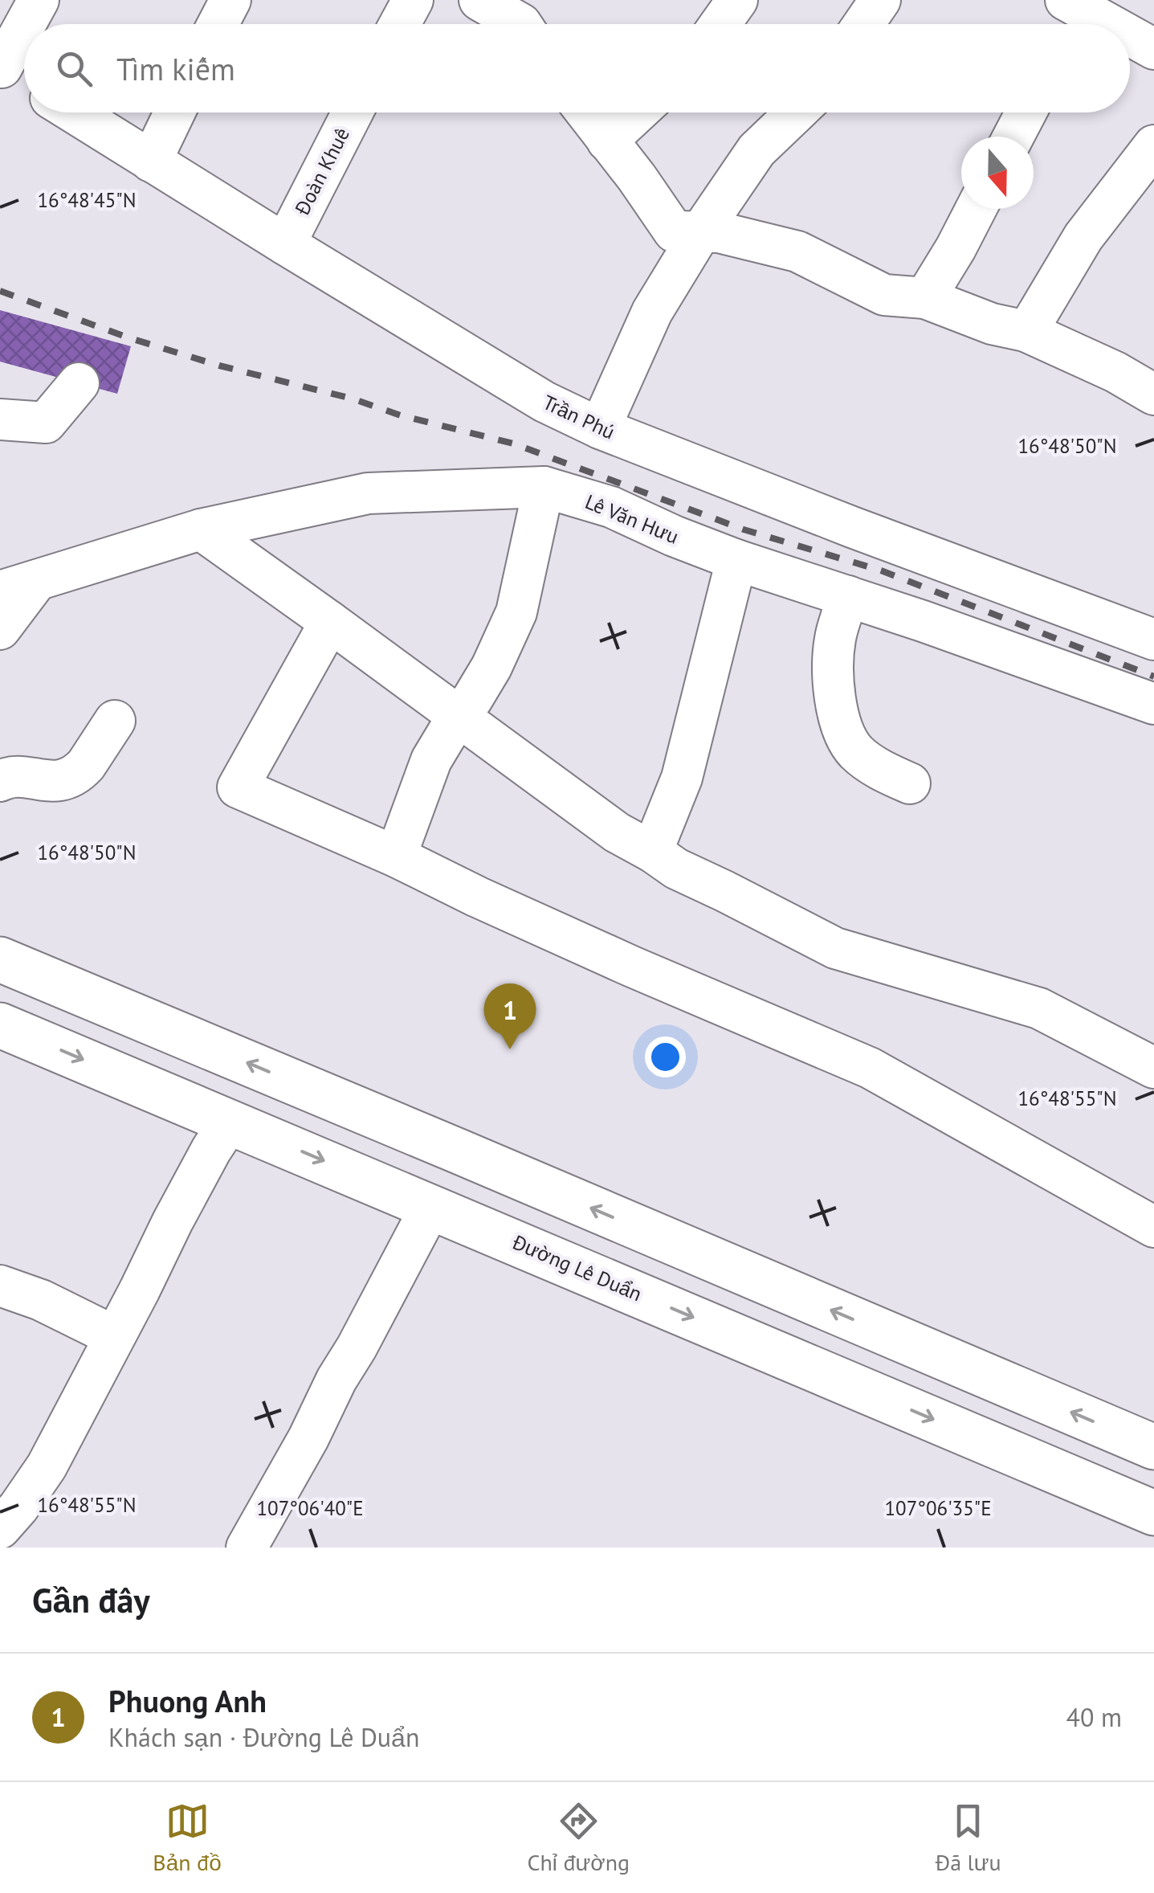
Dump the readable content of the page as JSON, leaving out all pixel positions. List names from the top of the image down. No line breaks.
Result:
{"streets":{"highway":["Đường Lê Duẩn"],"street":["Đoàn Khuê","Trần Phú","Lê Văn Hưu"]},"crossings":[["Đoàn Khuê","Trần Phú"]],"north":"bottom","page":{"search":"Tìm kiếm","pins":"1","heading":"Gần đây","list":[{"mark":"1","name":"Phuong Anh","note":"Khách sạn · Đường Lê Duẩn","value":"40 m"}],"nav":["Bản đồ","Chỉ đường","Đã lưu"]},"coordinates":["16°48'45\"N","16°48'50\"N","16°48'55\"N","107°06'40\"E","107°06'35\"E"]}
